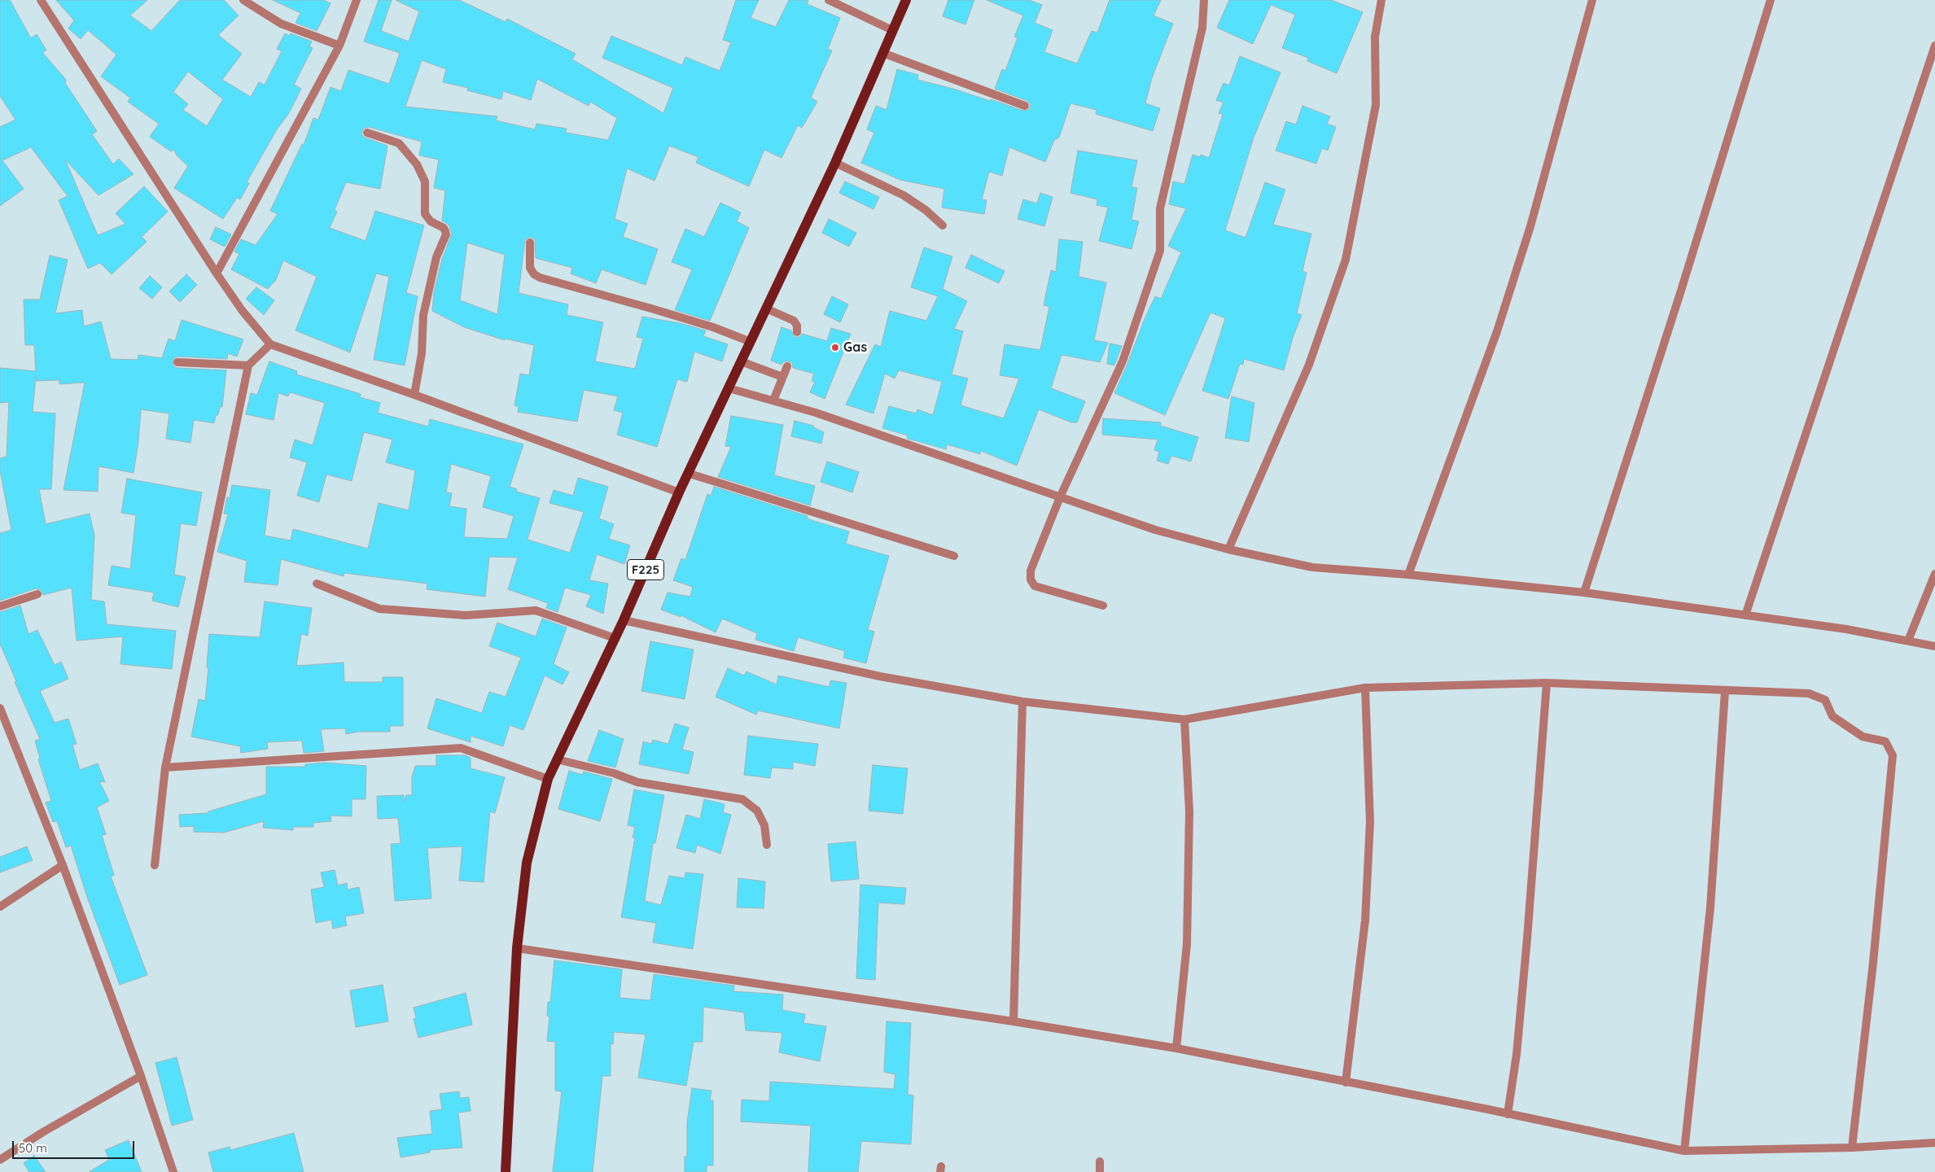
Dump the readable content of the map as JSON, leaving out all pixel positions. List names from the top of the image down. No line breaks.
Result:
{"streets":{"main road":["F225"]},"places":["Gas"],"scale_bar":"50 m"}
